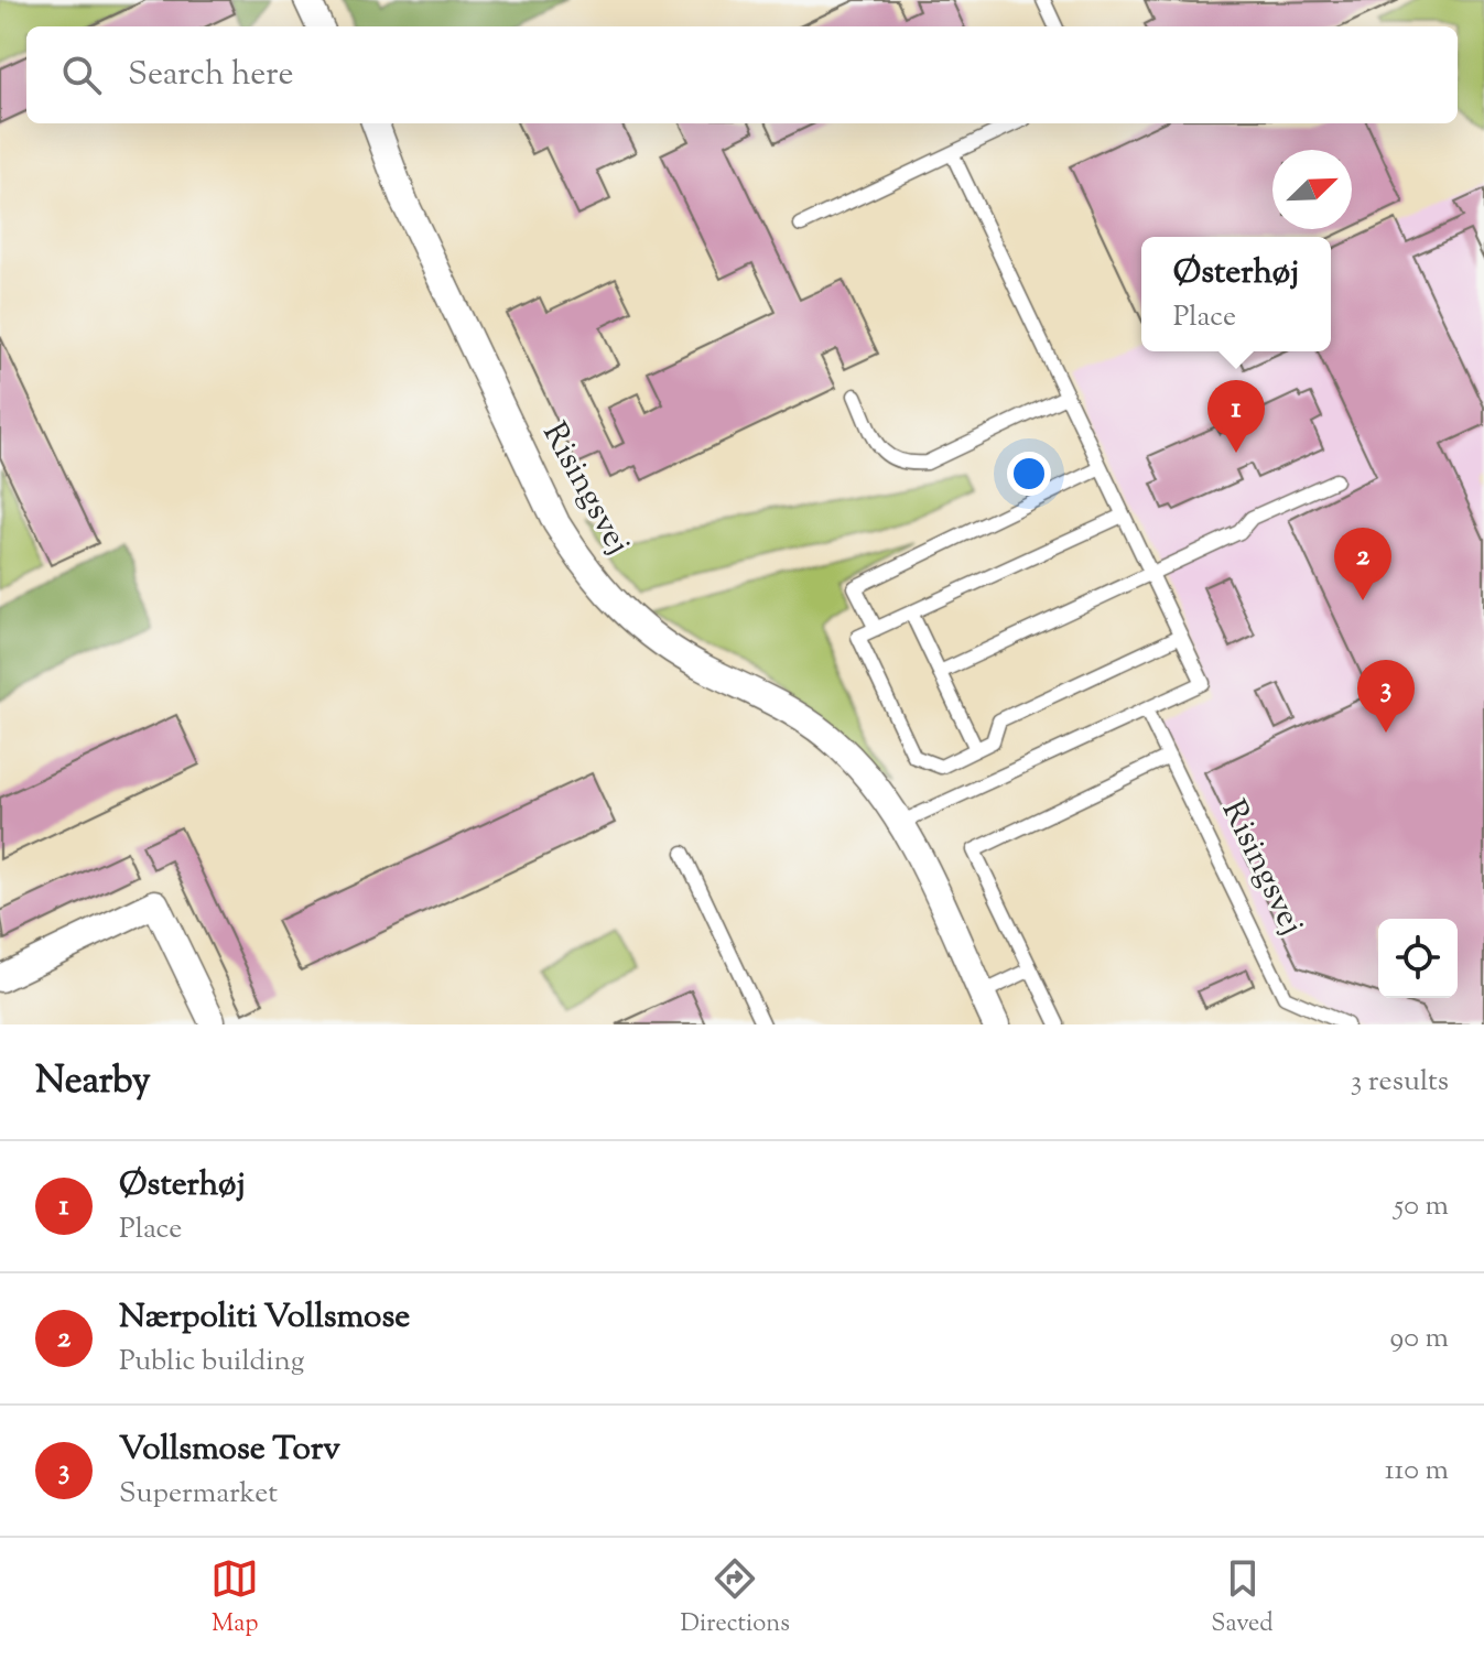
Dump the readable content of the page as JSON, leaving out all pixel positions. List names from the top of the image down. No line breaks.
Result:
{"streets":{"street":["Risingsvej"]},"north":"top right","page":{"search":"Search here","popup":["Østerhøj","Place"],"pins":["1","2","3"],"heading":["Nearby","3 results"],"list":[{"mark":"1","name":"Østerhøj","note":"Place","value":"50 m"},{"mark":"2","name":"Nærpoliti Vollsmose","note":"Public building","value":"90 m"},{"mark":"3","name":"Vollsmose Torv","note":"Supermarket","value":"110 m"}],"nav":["Map","Directions","Saved"]}}
